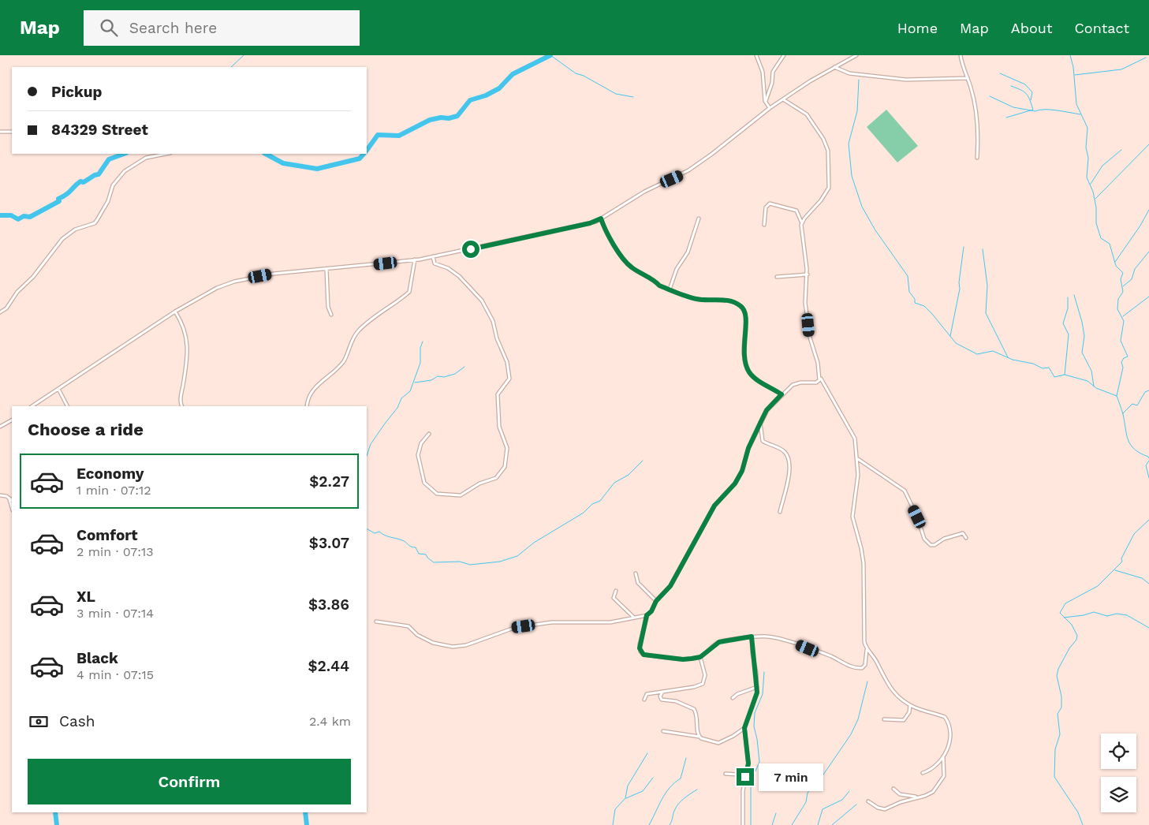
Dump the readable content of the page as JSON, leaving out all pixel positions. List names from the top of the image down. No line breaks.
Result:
{"page":{"header":"Map","search":"Search here","nav":["Home","Map","About","Contact"],"banner":["Pickup","84329 Street"],"heading":"Choose a ride","list":[{"name":"Economy","note":"1 min · 07:12","value":"$2.27"},{"name":"Comfort","note":"2 min · 07:13","value":"$3.07"},{"name":"XL","note":"3 min · 07:14","value":"$3.86"},{"name":"Black","note":"4 min · 07:15","value":"$2.44"}],"pay":["Cash","2.4 km"],"buttons":"Confirm","bubble":"7 min"}}
